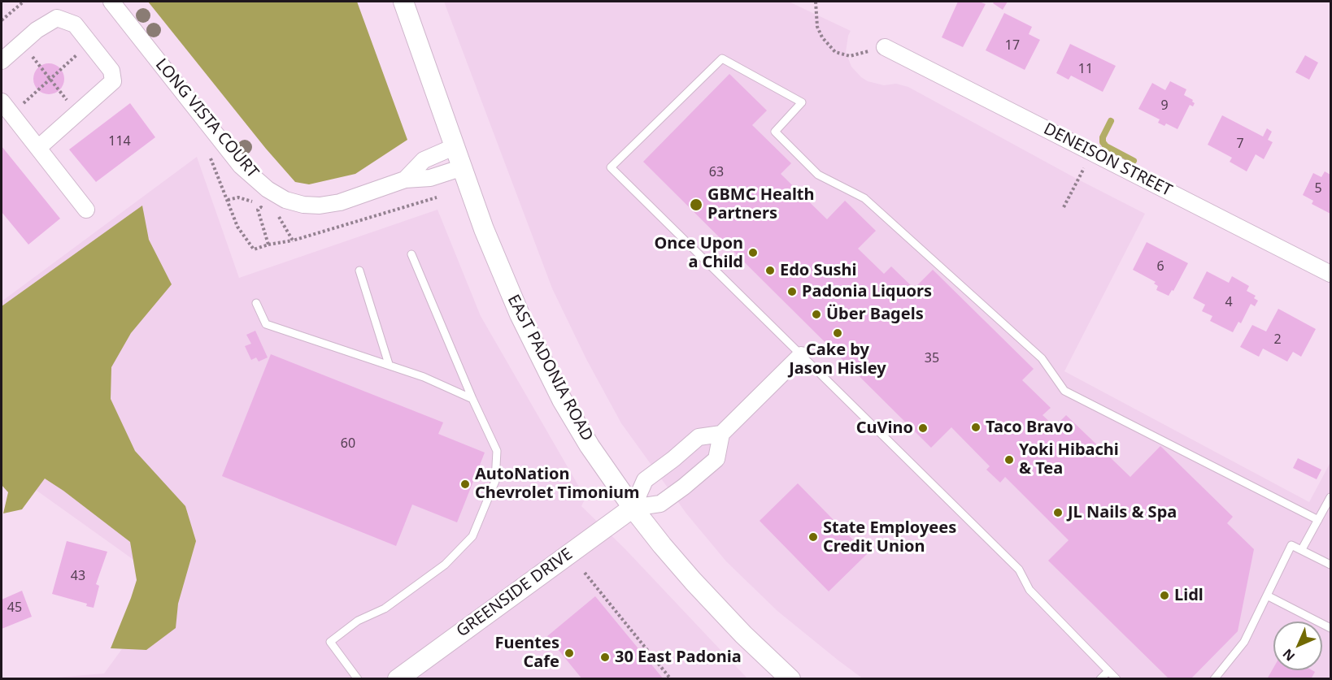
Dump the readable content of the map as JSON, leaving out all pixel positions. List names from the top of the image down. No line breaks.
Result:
{"streets":{"street":["LONG VISTA COURT","DENEISON STREET","EAST PADONIA ROAD","GREENSIDE DRIVE"]},"crossings":[["EAST PADONIA ROAD","GREENSIDE DRIVE"]],"places":["GBMC Health Partners","Once Upon a Child","Edo Sushi","Padonia Liquors","Über Bagels","Cake by Jason Hisley","Taco Bravo","CuVino","Yoki Hibachi & Tea","AutoNation Chevrolet Timonium","JL Nails & Spa","State Employees Credit Union","Lidl","Fuentes Cafe","30 East Padonia"],"house_numbers":["17","11","9","114","7","63","5","6","4","2","35","60","43","45"],"north":"bottom left"}
